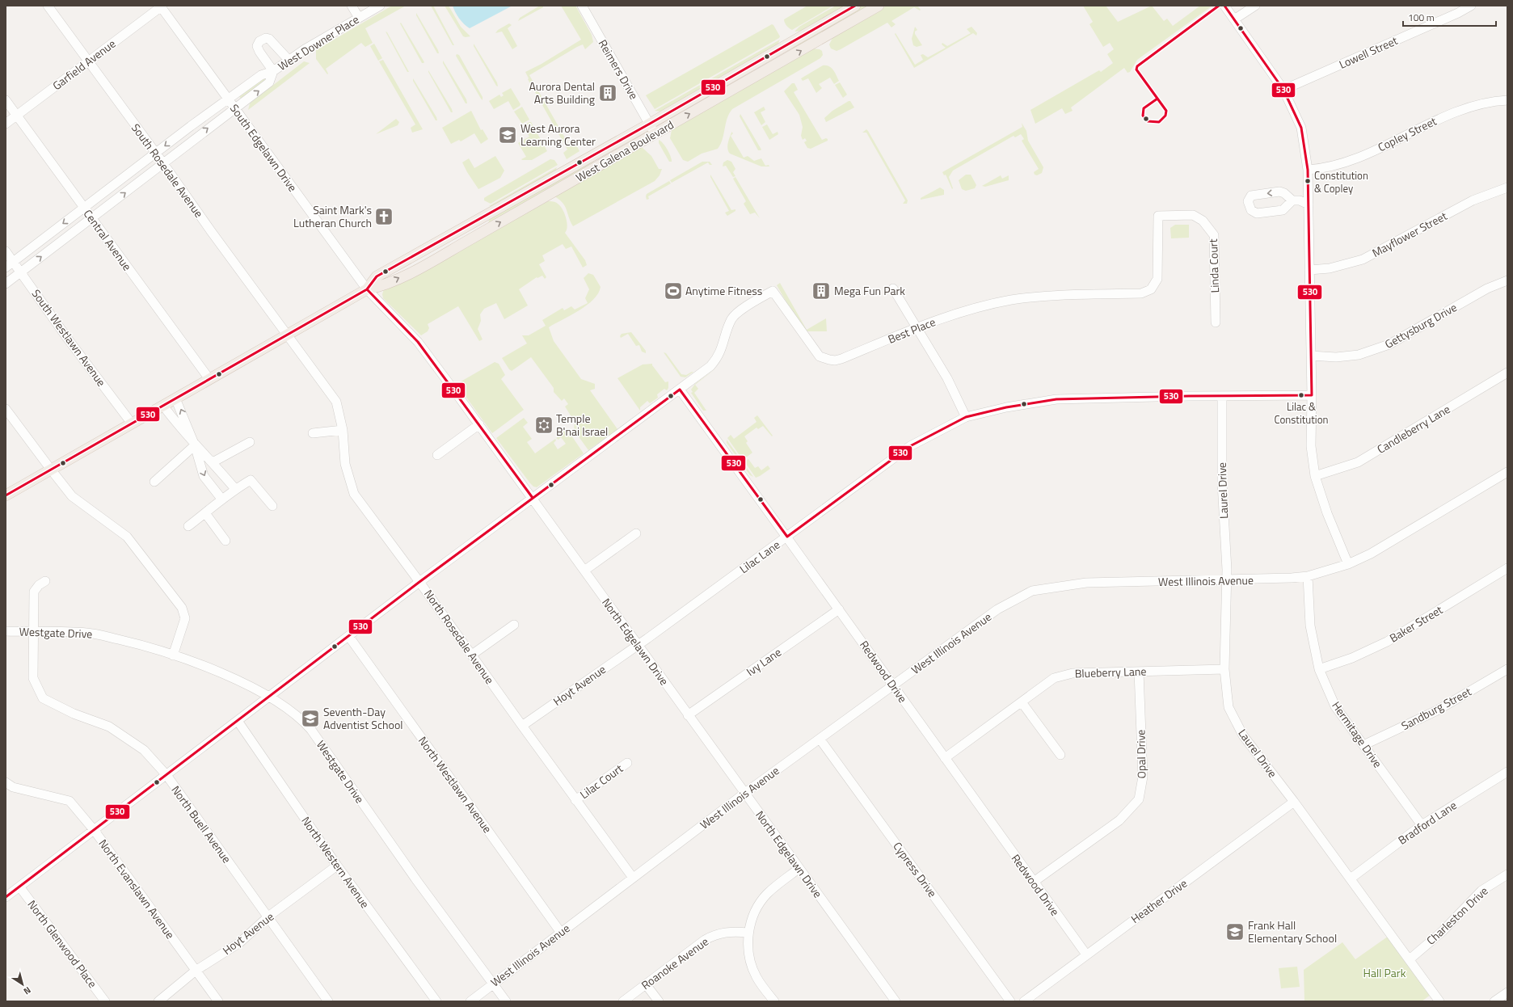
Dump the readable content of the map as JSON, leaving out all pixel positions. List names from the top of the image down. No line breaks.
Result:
{"streets":{"main road":["West Galena Boulevard"],"street":["West Downer Place","Lowell Street","Garfield Avenue","Reimers Drive","Copley Street","South Edgelawn Drive","South Rosedale Avenue","Mayflower Street","Central Avenue","Linda Court","Gettysburg Drive","Best Place","South Westlawn Avenue","Candleberry Lane","Laurel Drive","Lilac Lane","West Illinois Avenue","Baker Street","Westgate Drive","North Rosedale Avenue","North Edgelawn Drive","Ivy Lane","Redwood Drive","Blueberry Lane","Hoyt Avenue","Sandburg Street","Hermitage Drive","Opal Drive","Lilac Court","North Westlawn Avenue","Bradford Lane","North Buell Avenue","North Western Avenue","Cypress Drive","North Evanslawn Avenue","Heather Drive","Charleston Drive","North Glenwood Place","Roanoke Avenue"]},"crossings":[["West Downer Place","South Edgelawn Drive"],["West Downer Place","South Rosedale Avenue"],["West Downer Place","Central Avenue"],["West Downer Place","South Westlawn Avenue"],["Garfield Avenue","South Edgelawn Drive"],["Garfield Avenue","South Rosedale Avenue"],["Garfield Avenue","Central Avenue"],["Reimers Drive","West Galena Boulevard"],["South Edgelawn Drive","West Galena Boulevard"],["South Edgelawn Drive","North Edgelawn Drive"],["West Galena Boulevard","South Rosedale Avenue"],["West Galena Boulevard","Central Avenue"],["West Galena Boulevard","South Westlawn Avenue"],["West Galena Boulevard","North Rosedale Avenue"],["West Galena Boulevard","North Edgelawn Drive"],["South Rosedale Avenue","North Rosedale Avenue"],["Linda Court","Best Place"],["Best Place","Redwood Drive"],["Laurel Drive","Lilac Lane"],["Laurel Drive","West Illinois Avenue"],["Laurel Drive","Blueberry Lane"],["Laurel Drive","Bradford Lane"],["Laurel Drive","Heather Drive"],["Laurel Drive","Charleston Drive"],["Lilac Lane","North Edgelawn Drive"],["Lilac Lane","Redwood Drive"],["Lilac Lane","Hoyt Avenue"],["West Illinois Avenue","Westgate Drive"],["West Illinois Avenue","North Rosedale Avenue"],["West Illinois Avenue","North Edgelawn Drive"],["West Illinois Avenue","Redwood Drive"],["West Illinois Avenue","Hermitage Drive"],["West Illinois Avenue","North Westlawn Avenue"],["West Illinois Avenue","Cypress Drive"],["Baker Street","Hermitage Drive"],["Westgate Drive","North Buell Avenue"],["North Rosedale Avenue","Hoyt Avenue"],["North Rosedale Avenue","Lilac Court"],["North Edgelawn Drive","Ivy Lane"],["North Edgelawn Drive","Hoyt Avenue"],["Ivy Lane","Redwood Drive"],["Redwood Drive","Blueberry Lane"],["Redwood Drive","Opal Drive"],["Redwood Drive","Heather Drive"],["Blueberry Lane","Opal Drive"],["Hoyt Avenue","North Buell Avenue"],["Hoyt Avenue","North Western Avenue"],["Hoyt Avenue","North Evanslawn Avenue"],["Sandburg Street","Hermitage Drive"],["Hermitage Drive","Bradford Lane"]],"parks":["Hall Park"],"places":{"building":["Aurora Dental Arts Building","Mega Fun Park"],"school or university":["West Aurora Learning Center","Seventh-Day Adventist School","Frank Hall Elementary School"],"other":["Constitution & Copley","Lilac & Constitution"],"church":["Saint Mark's Lutheran Church"],"sports":["Anytime Fitness"],"synagogue":["Temple B'nai Israel"]},"lines":["transit line 530"],"scale_bar":"100 m","north":"bottom right"}
